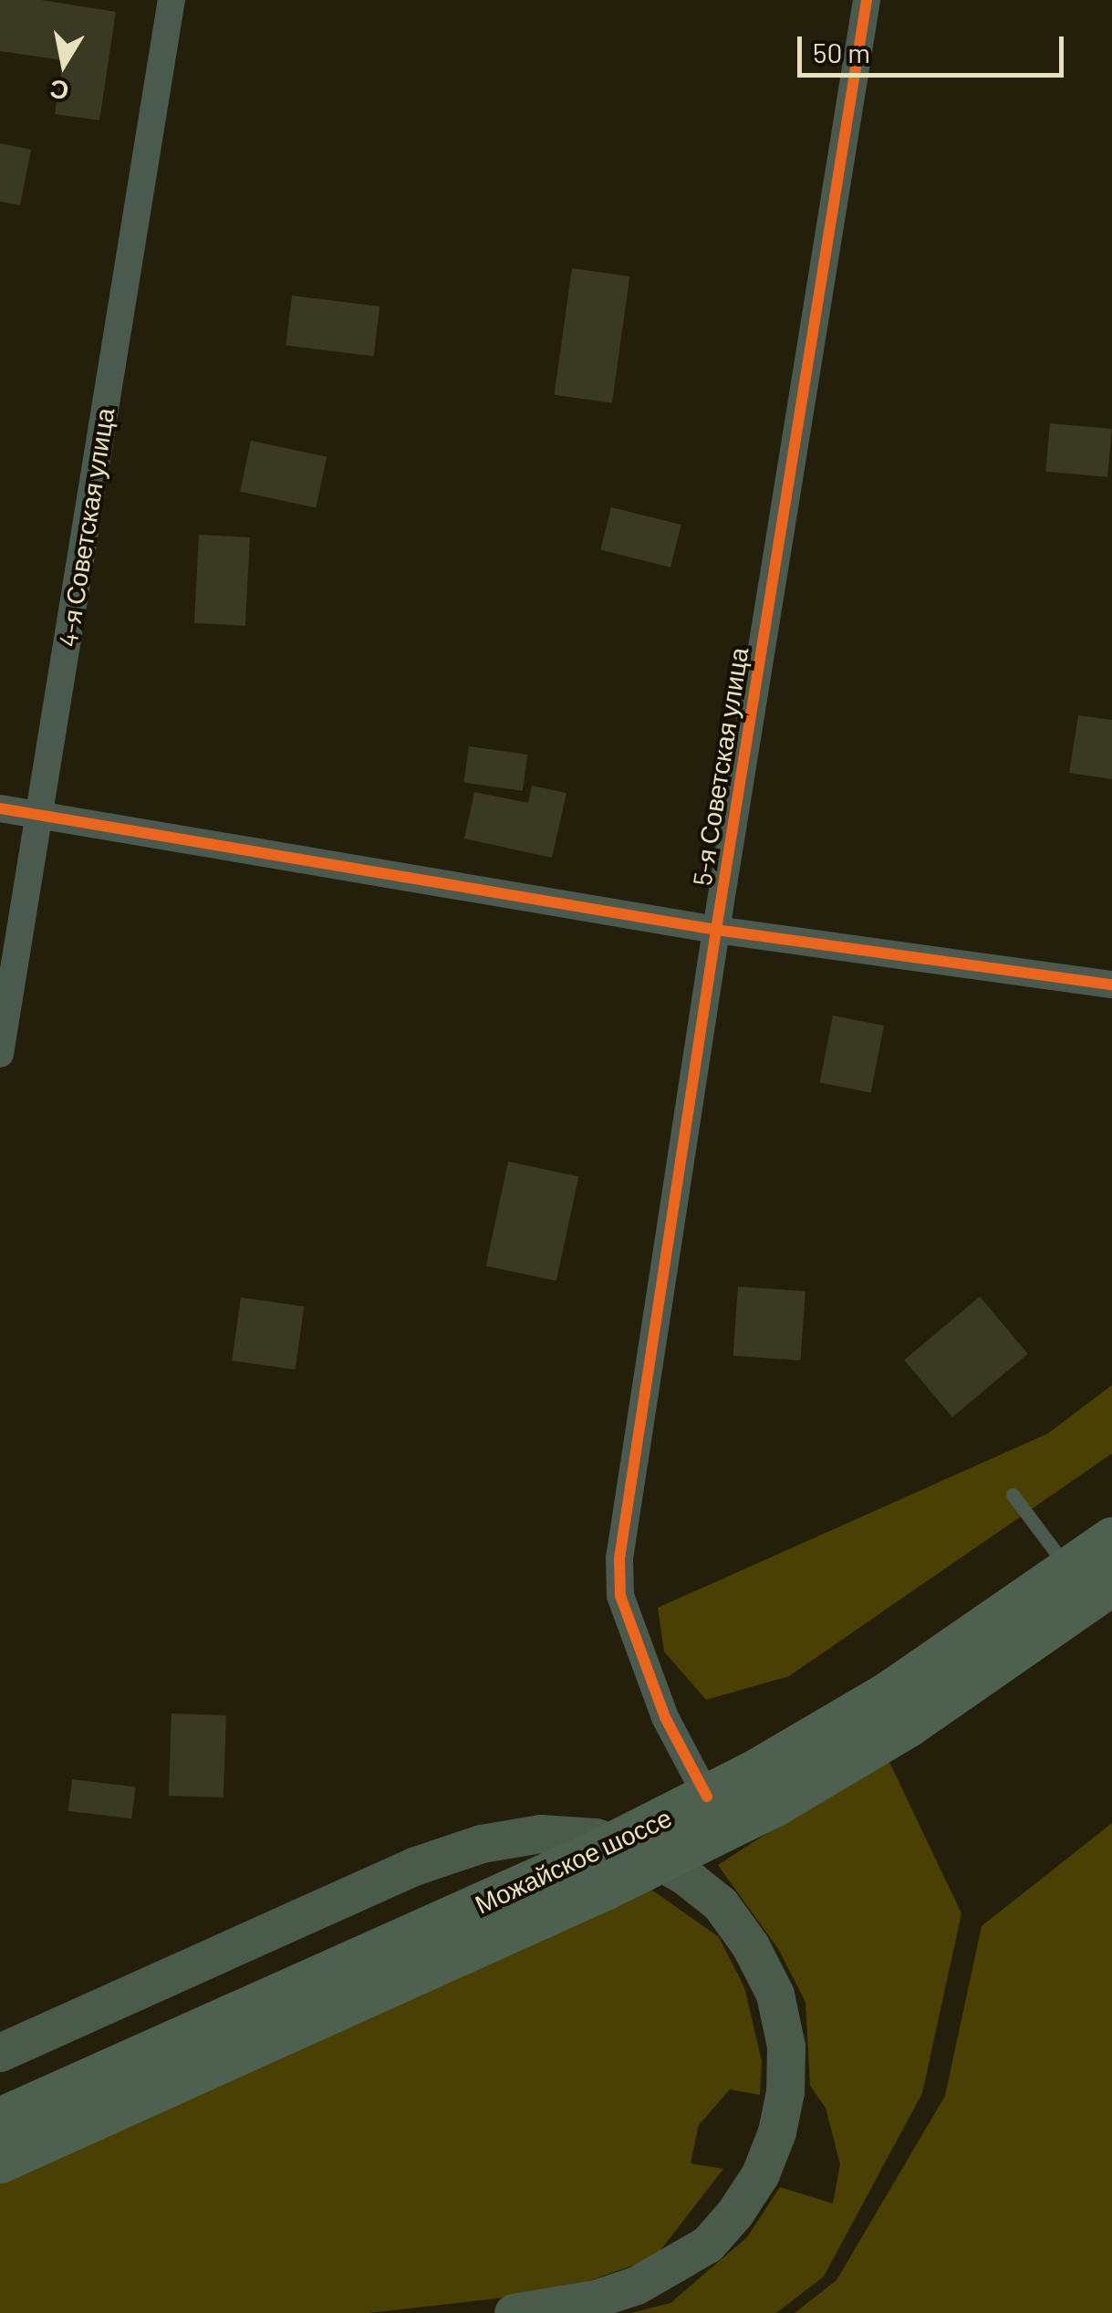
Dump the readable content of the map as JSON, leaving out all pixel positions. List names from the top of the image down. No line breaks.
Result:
{"streets":{"main road":["Можайское шоссе"],"street":["4-я Советская улица","5-я Советская улица"]},"crossings":[["5-я Советская улица","Можайское шоссе"]],"scale_bar":"50 m","north":"bottom"}
